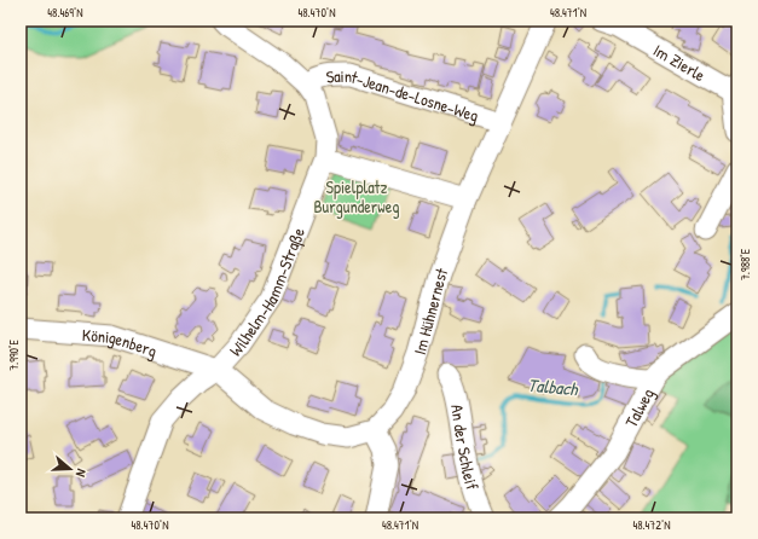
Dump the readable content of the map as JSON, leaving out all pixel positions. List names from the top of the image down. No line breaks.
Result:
{"streets":{"street":["Im Zierle","Saint-Jean-de-Losne-Weg","Wilhelm-Hamm-Straße","Im Hühnernest","Königenberg","Talweg","An der Schleif"]},"crossings":[["Saint-Jean-de-Losne-Weg","Wilhelm-Hamm-Straße"],["Saint-Jean-de-Losne-Weg","Im Hühnernest"],["Wilhelm-Hamm-Straße","Königenberg"]],"water":["Talbach"],"parks":["Spielplatz Burgunderweg"],"north":"right","coordinates":["48.469°N","48.470°N","48.471°N","7.988°E","7.990°E","48.472°N"]}
